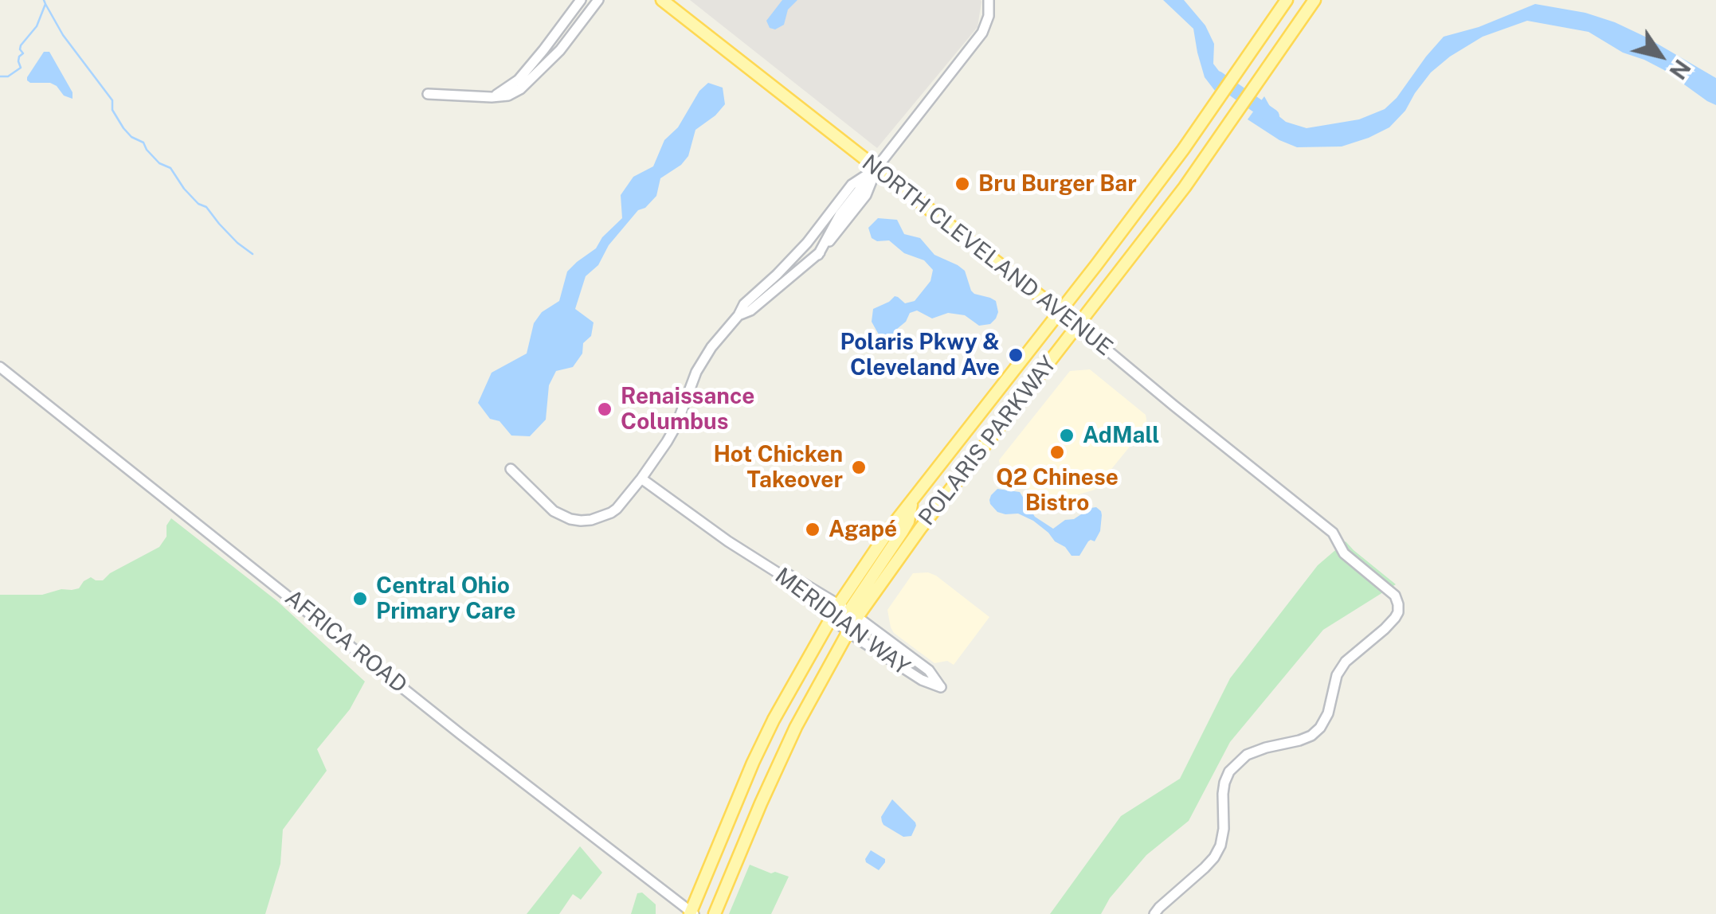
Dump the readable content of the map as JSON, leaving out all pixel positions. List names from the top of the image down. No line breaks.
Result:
{"streets":{"main road":["NORTH CLEVELAND AVENUE","POLARIS PARKWAY"],"street":["MERIDIAN WAY","AFRICA ROAD"]},"crossings":[["NORTH CLEVELAND AVENUE","POLARIS PARKWAY"],["POLARIS PARKWAY","MERIDIAN WAY"],["POLARIS PARKWAY","AFRICA ROAD"]],"places":["Bru Burger Bar","Polaris Pkwy & Cleveland Ave","Renaissance Columbus","AdMall","Q2 Chinese Bistro","Hot Chicken Takeover","Agapé","Central Ohio Primary Care"],"north":"bottom right"}
